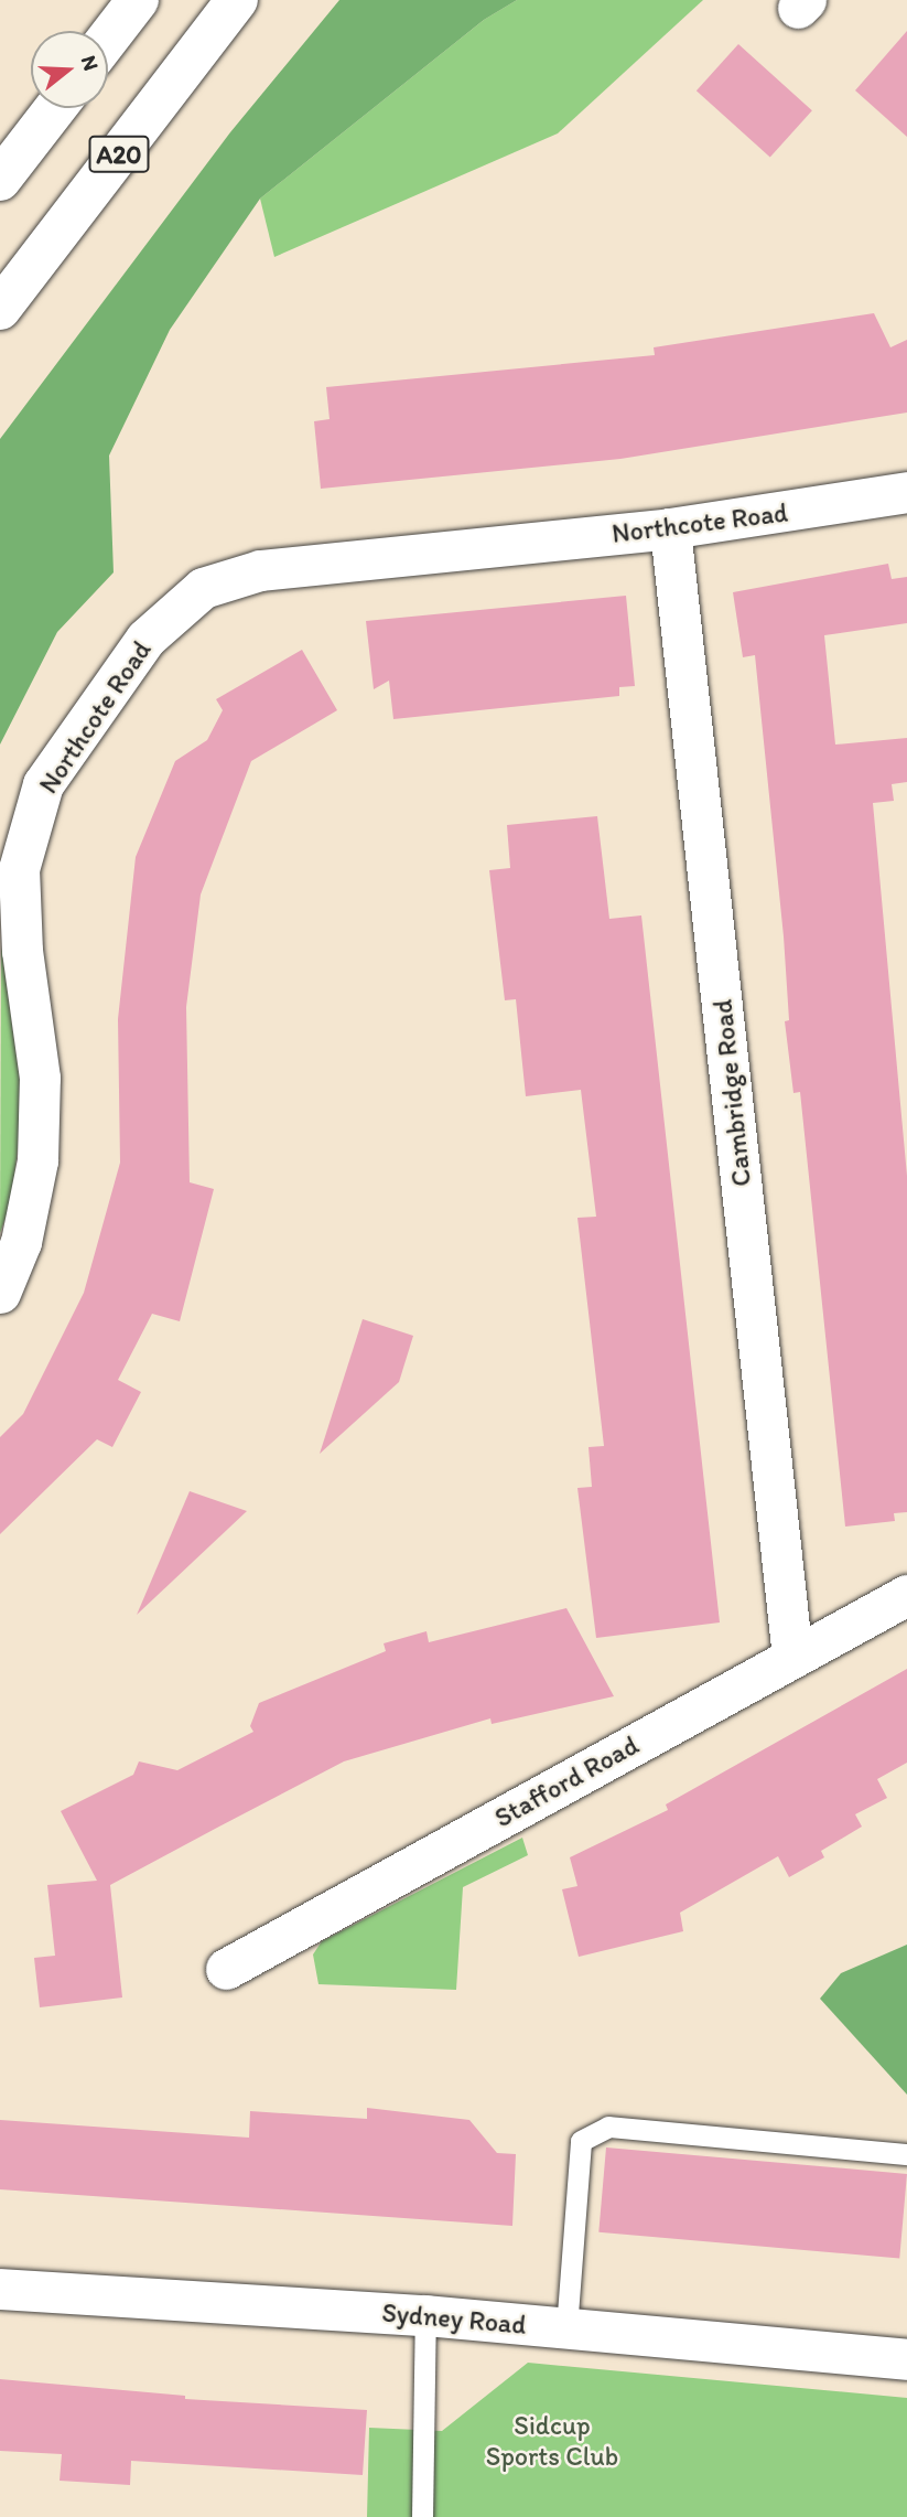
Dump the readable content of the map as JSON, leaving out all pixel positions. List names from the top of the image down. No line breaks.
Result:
{"streets":{"highway":["A20"],"street":["Northcote Road","Cambridge Road","Stafford Road","Sydney Road"]},"crossings":[["Northcote Road","Cambridge Road"],["Cambridge Road","Stafford Road"]],"parks":["Sidcup Sports Club"],"north":"right"}
